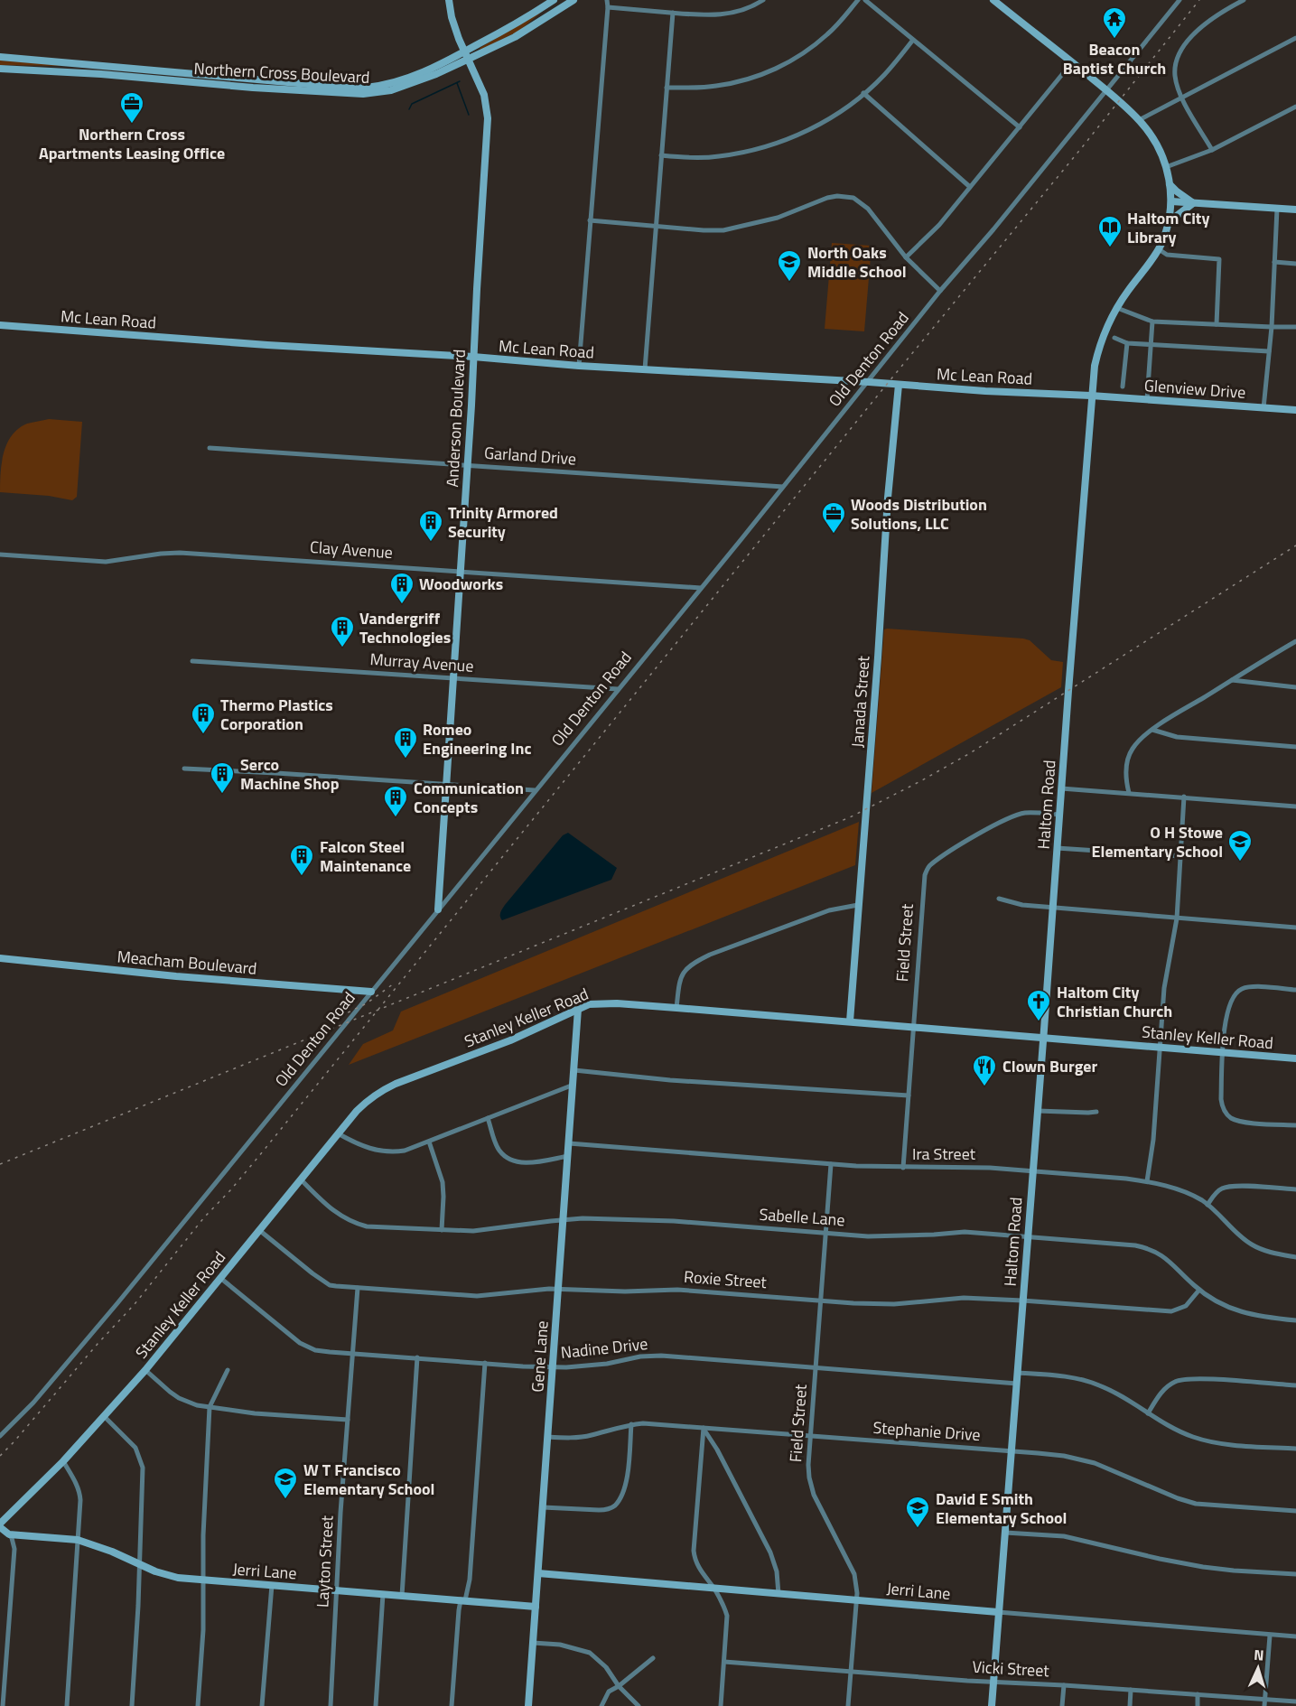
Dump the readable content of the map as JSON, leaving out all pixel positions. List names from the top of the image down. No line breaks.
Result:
{"streets":{"street":["Northern Cross Boulevard","Mc Lean Road","Old Denton Road","Glenview Drive","Anderson Boulevard","Garland Drive","Clay Avenue","Murray Avenue","Janada Street","Haltom Road","Field Street","Meacham Boulevard","Stanley Keller Road","Ira Street","Sabelle Lane","Roxie Street","Nadine Drive","Gene Lane","Stephanie Drive","Layton Street","Jerri Lane","Vicki Street"]},"crossings":[["Northern Cross Boulevard","Anderson Boulevard"],["Mc Lean Road","Old Denton Road"],["Mc Lean Road","Glenview Drive"],["Mc Lean Road","Anderson Boulevard"],["Mc Lean Road","Janada Street"],["Mc Lean Road","Haltom Road"],["Old Denton Road","Anderson Boulevard"],["Old Denton Road","Garland Drive"],["Old Denton Road","Clay Avenue"],["Old Denton Road","Murray Avenue"],["Old Denton Road","Haltom Road"],["Old Denton Road","Meacham Boulevard"],["Glenview Drive","Haltom Road"],["Anderson Boulevard","Garland Drive"],["Anderson Boulevard","Clay Avenue"],["Anderson Boulevard","Murray Avenue"],["Janada Street","Stanley Keller Road"],["Haltom Road","Field Street"],["Haltom Road","Stanley Keller Road"],["Haltom Road","Ira Street"],["Haltom Road","Sabelle Lane"],["Haltom Road","Roxie Street"],["Haltom Road","Nadine Drive"],["Haltom Road","Stephanie Drive"],["Haltom Road","Jerri Lane"],["Haltom Road","Vicki Street"],["Field Street","Stanley Keller Road"],["Field Street","Ira Street"],["Field Street","Sabelle Lane"],["Field Street","Roxie Street"],["Field Street","Nadine Drive"],["Field Street","Stephanie Drive"],["Field Street","Jerri Lane"],["Field Street","Vicki Street"],["Stanley Keller Road","Sabelle Lane"],["Stanley Keller Road","Roxie Street"],["Stanley Keller Road","Nadine Drive"],["Stanley Keller Road","Gene Lane"],["Ira Street","Gene Lane"],["Sabelle Lane","Roxie Street"],["Sabelle Lane","Gene Lane"],["Roxie Street","Gene Lane"],["Roxie Street","Layton Street"],["Nadine Drive","Gene Lane"],["Nadine Drive","Layton Street"],["Gene Lane","Stephanie Drive"],["Gene Lane","Jerri Lane"],["Layton Street","Jerri Lane"]],"places":{"temple":["Beacon Baptist Church"],"office":["Northern Cross Apartments Leasing Office","Woods Distribution Solutions, LLC"],"library":["Haltom City Library"],"school or university":["North Oaks Middle School","O H Stowe Elementary School","W T Francisco Elementary School","David E Smith Elementary School"],"building":["Trinity Armored Security","Woodworks","Vandergriff Technologies","Thermo Plastics Corporation","Romeo Engineering Inc","Serco Machine Shop","Communication Concepts","Falcon Steel Maintenance"],"church":["Haltom City Christian Church"],"restaurant":["Clown Burger"]},"north":"top"}
